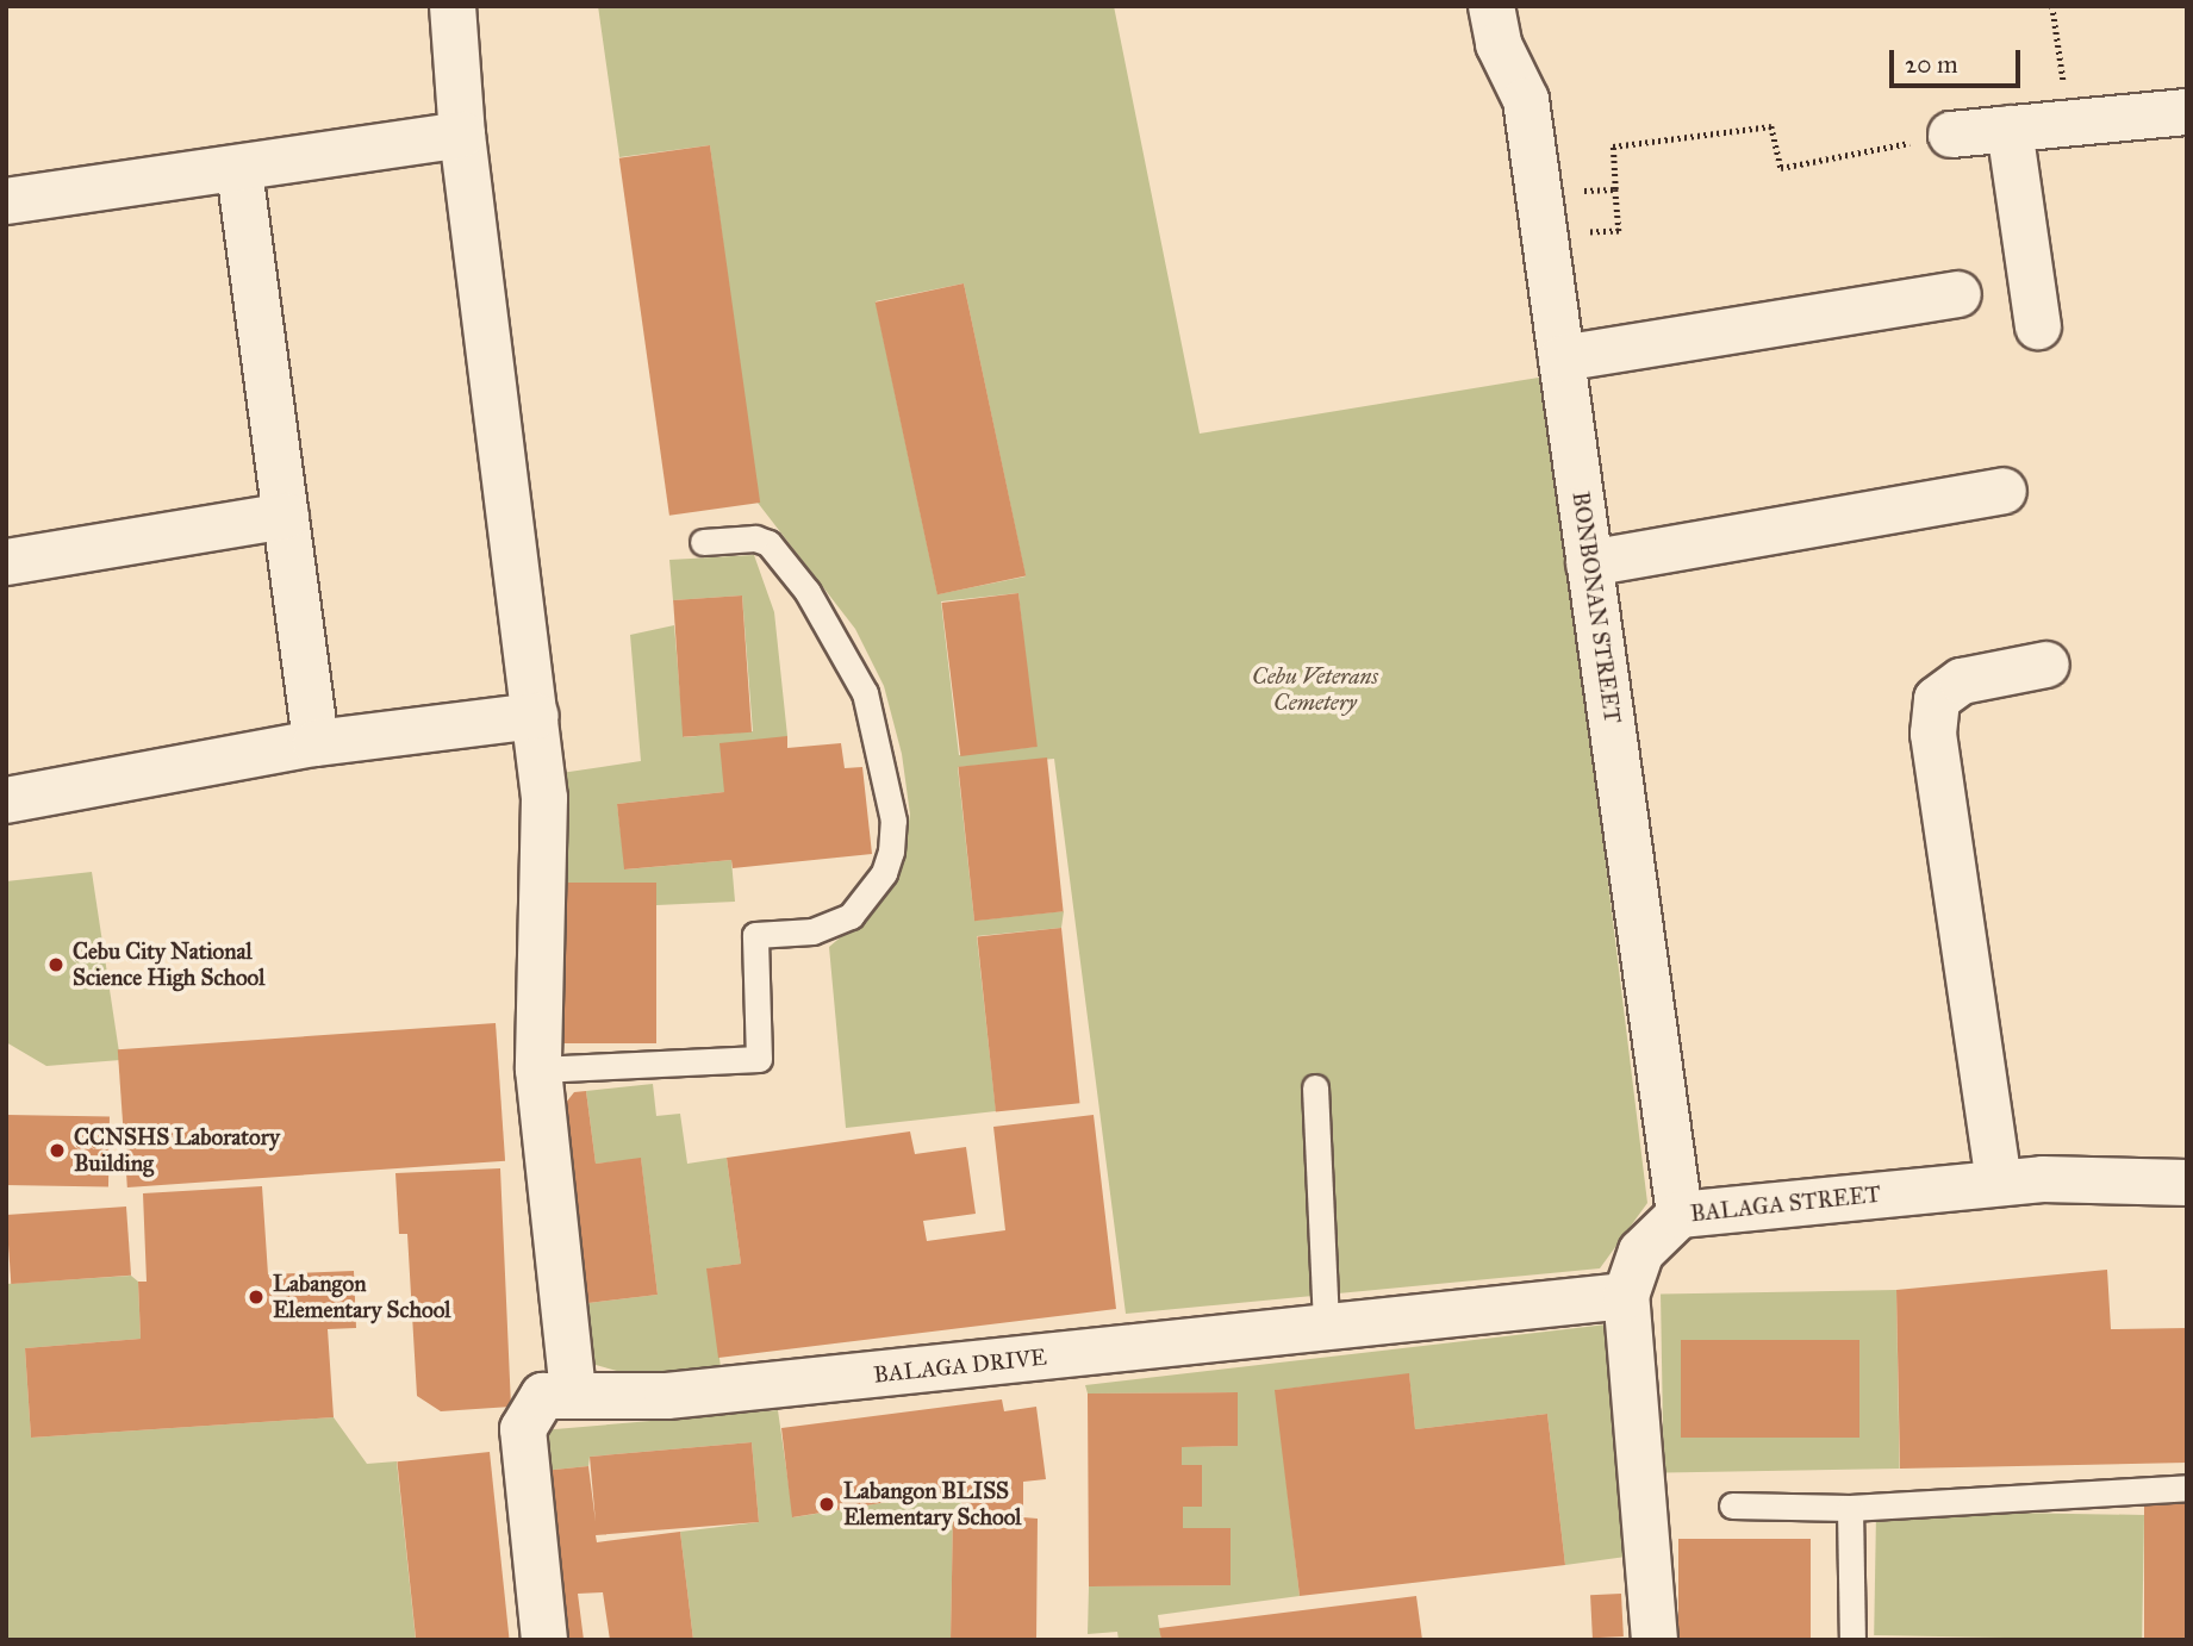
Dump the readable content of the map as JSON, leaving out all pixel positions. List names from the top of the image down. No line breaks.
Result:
{"streets":{"street":["BONBONAN STREET","BALAGA STREET","BALAGA DRIVE"]},"crossings":[["BONBONAN STREET","BALAGA STREET"],["BALAGA STREET","BALAGA DRIVE"]],"parks":["Cebu Veterans Cemetery"],"places":["Cebu City National Science High School","CCNSHS Laboratory Building","Labangon Elementary School","Labangon BLISS Elementary School"],"scale_bar":"20 m"}
